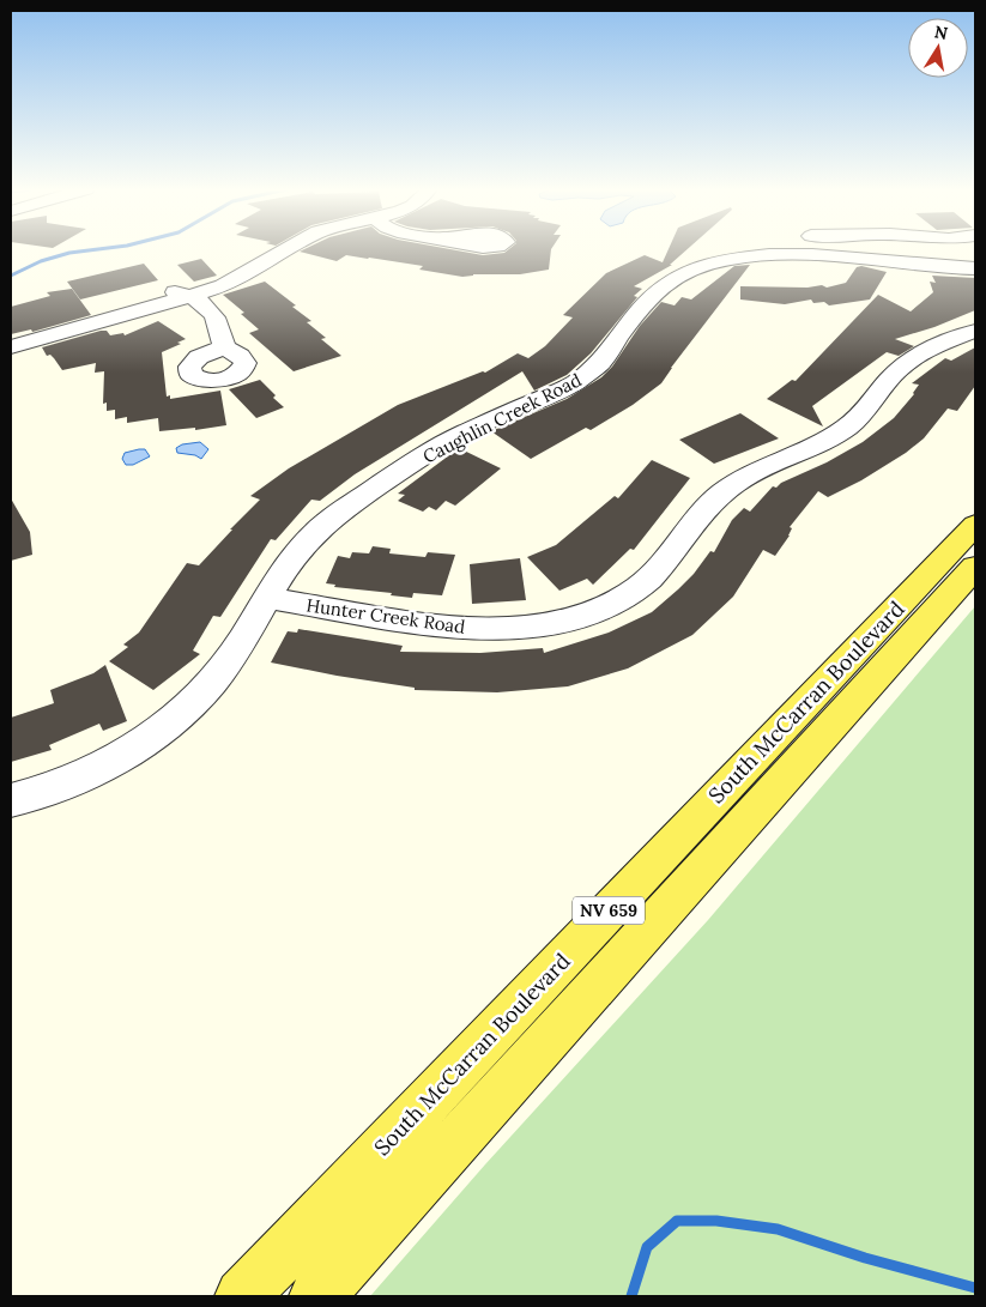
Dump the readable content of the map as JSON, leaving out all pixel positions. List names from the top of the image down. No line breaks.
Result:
{"streets":{"main road":["South McCarran Boulevard","NV 659"],"street":["Caughlin Creek Road","Hunter Creek Road"]},"crossings":[["Caughlin Creek Road","Hunter Creek Road"]],"north":"top"}
